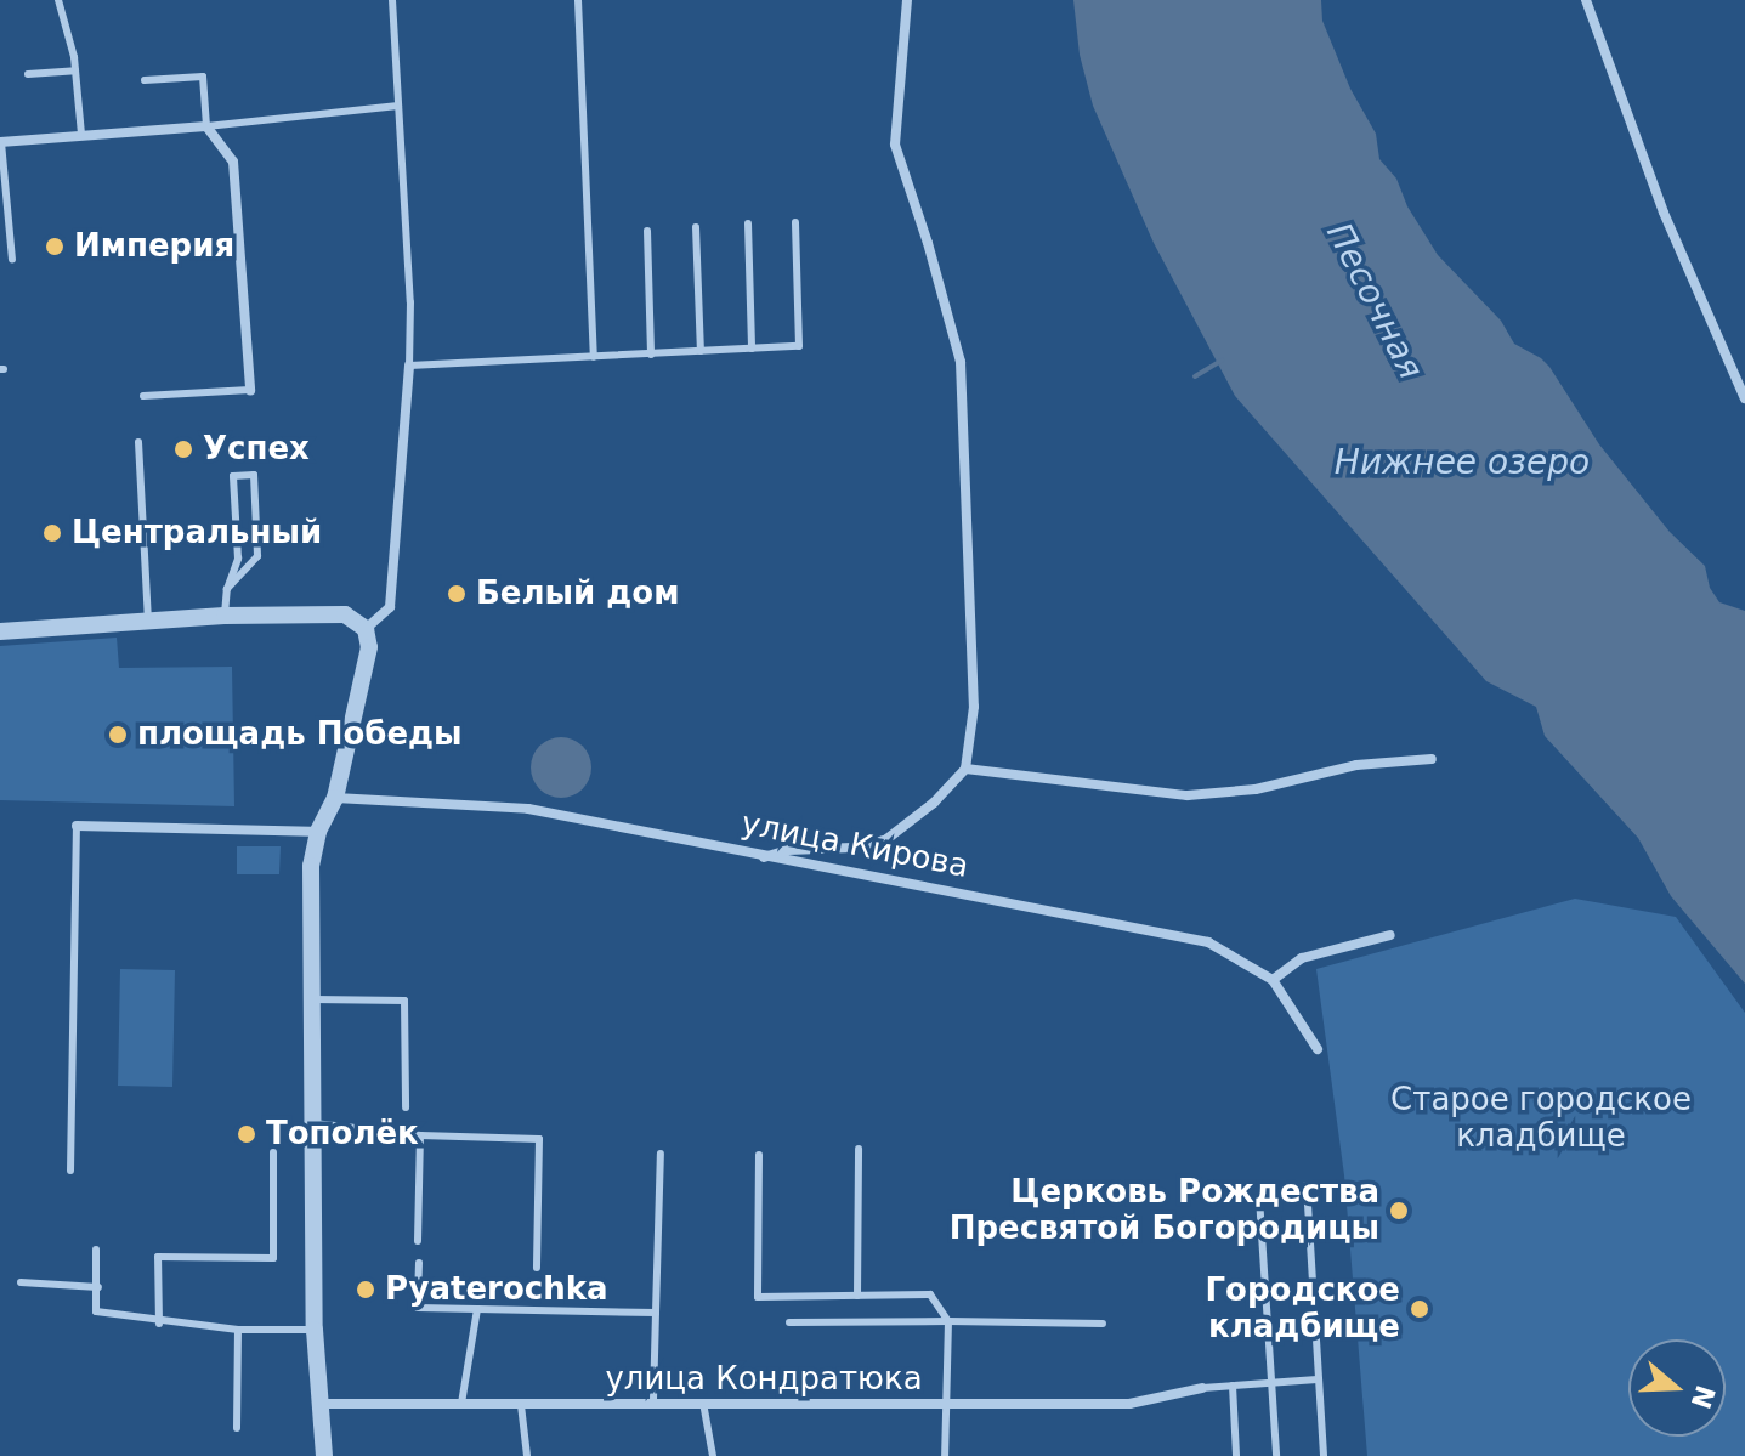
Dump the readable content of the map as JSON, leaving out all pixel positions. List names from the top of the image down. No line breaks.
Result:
{"streets":{"street":["улица Кирова","улица Кондратюка"]},"water":["Песочная","Нижнее озеро"],"parks":["Старое городское кладбище"],"places":["Империя","Успех","Центральный","Белый дом","площадь Победы","Тополёк","Церковь Рождества Пресвятой Богородицы","Pyaterochka","Городское кладбище"],"north":"right"}
